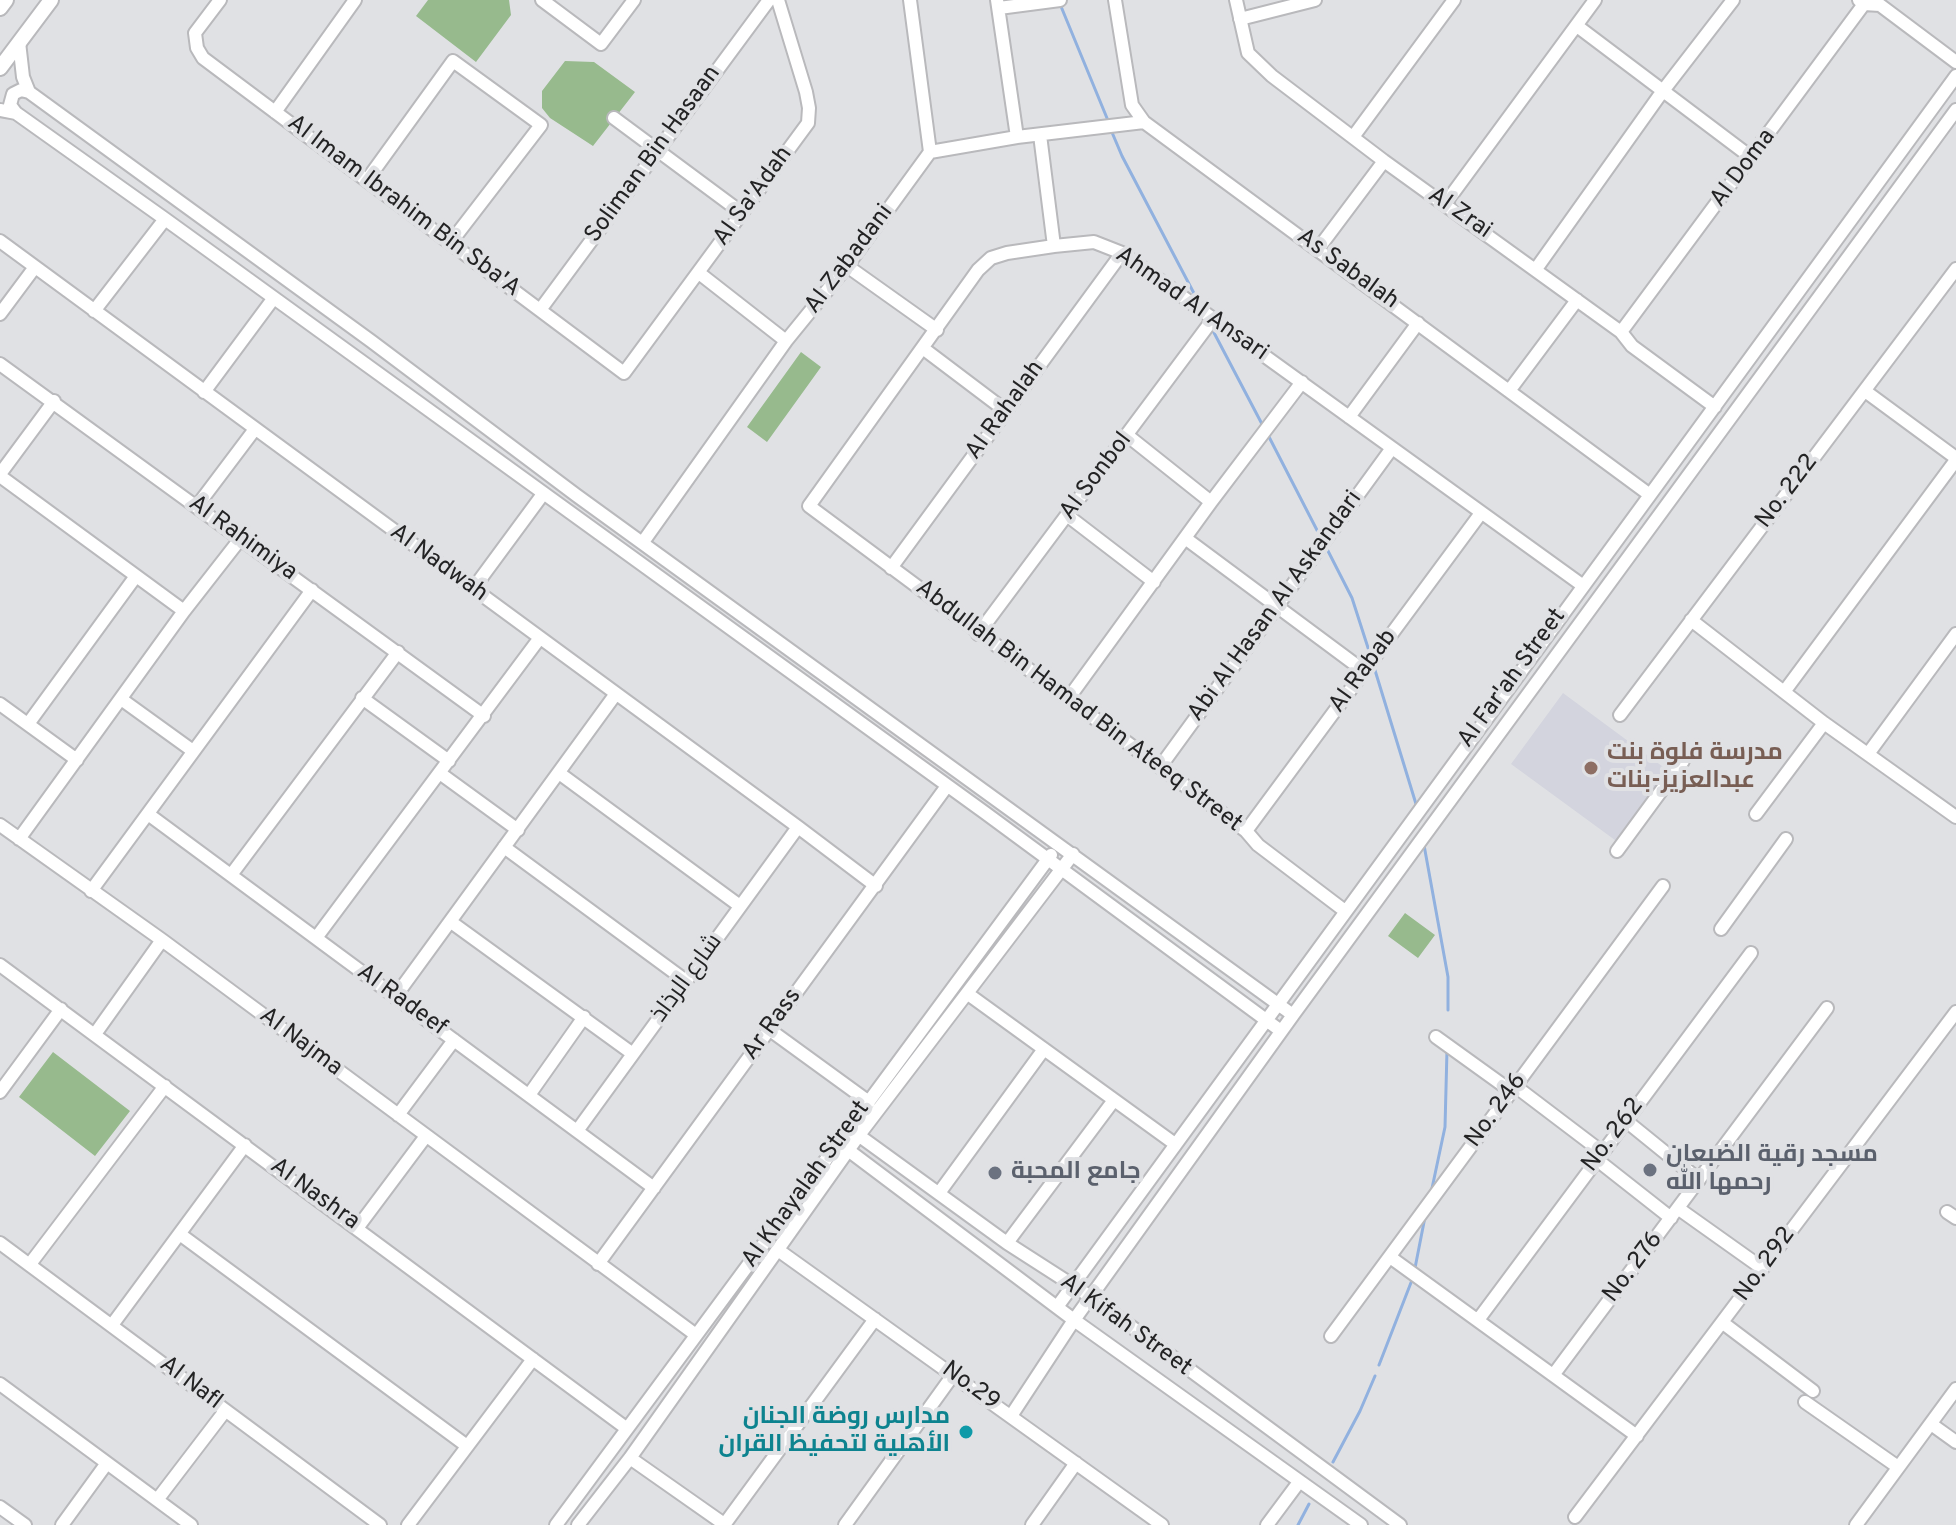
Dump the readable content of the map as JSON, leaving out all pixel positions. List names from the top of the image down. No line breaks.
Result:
{"streets":{"street":["Soliman Bin Hasaan","Al Doma","Al Sa'Adah","Al Imam Ibrahim Bin Sba'A","Al Zrai","Al Zabadani","As Sabalah","Ahmad Al Ansari","Al Rahalah","Al Sonbol","No. 222","Al Rahimiya","Al Nadwah","Abi Al Hasan Al Askandari","Al Rabab","Al Far'ah Street","Abdullah Bin Hamad Bin Ateeq Street","شارع الرذاذ","Al Radeef","Ar Rass","Al Najma","No. 246","No. 262","Al Khayalah Street","Al Nashra","No. 292","No. 276","Al Kifah Street","Al Nafl","No.29"]},"crossings":[["Soliman Bin Hasaan","Al Imam Ibrahim Bin Sba'A"],["Al Doma","Al Zrai"],["Al Sa'Adah","Al Imam Ibrahim Bin Sba'A"],["Al Zrai","Al Far'ah Street"],["As Sabalah","Al Far'ah Street"],["Ahmad Al Ansari","Al Rahalah"],["Ahmad Al Ansari","Al Sonbol"],["Ahmad Al Ansari","Abi Al Hasan Al Askandari"],["Ahmad Al Ansari","Al Rabab"],["Ahmad Al Ansari","Al Far'ah Street"],["Ahmad Al Ansari","Abdullah Bin Hamad Bin Ateeq Street"],["Al Rahalah","Abdullah Bin Hamad Bin Ateeq Street"],["Al Sonbol","Abdullah Bin Hamad Bin Ateeq Street"],["Al Nadwah","شارع الرذاذ"],["Al Nadwah","Ar Rass"],["Abi Al Hasan Al Askandari","Abdullah Bin Hamad Bin Ateeq Street"],["Al Rabab","Abdullah Bin Hamad Bin Ateeq Street"],["Al Far'ah Street","Abdullah Bin Hamad Bin Ateeq Street"],["Al Far'ah Street","Al Kifah Street"],["Al Far'ah Street","No.29"],["شارع الرذاذ","Al Radeef"],["Al Radeef","Ar Rass"],["Ar Rass","Al Najma"],["Al Najma","Al Khayalah Street"],["Al Khayalah Street","Al Nashra"],["Al Khayalah Street","Al Kifah Street"],["Al Khayalah Street","No.29"]],"places":["مدرسة فلوة بنت عبدالعزيز-بنات","مسجد رقية الضبعان رحمها الله","جامع المحبة","مدارس روضة الجنان الأهلية لتحفيظ القران"]}
